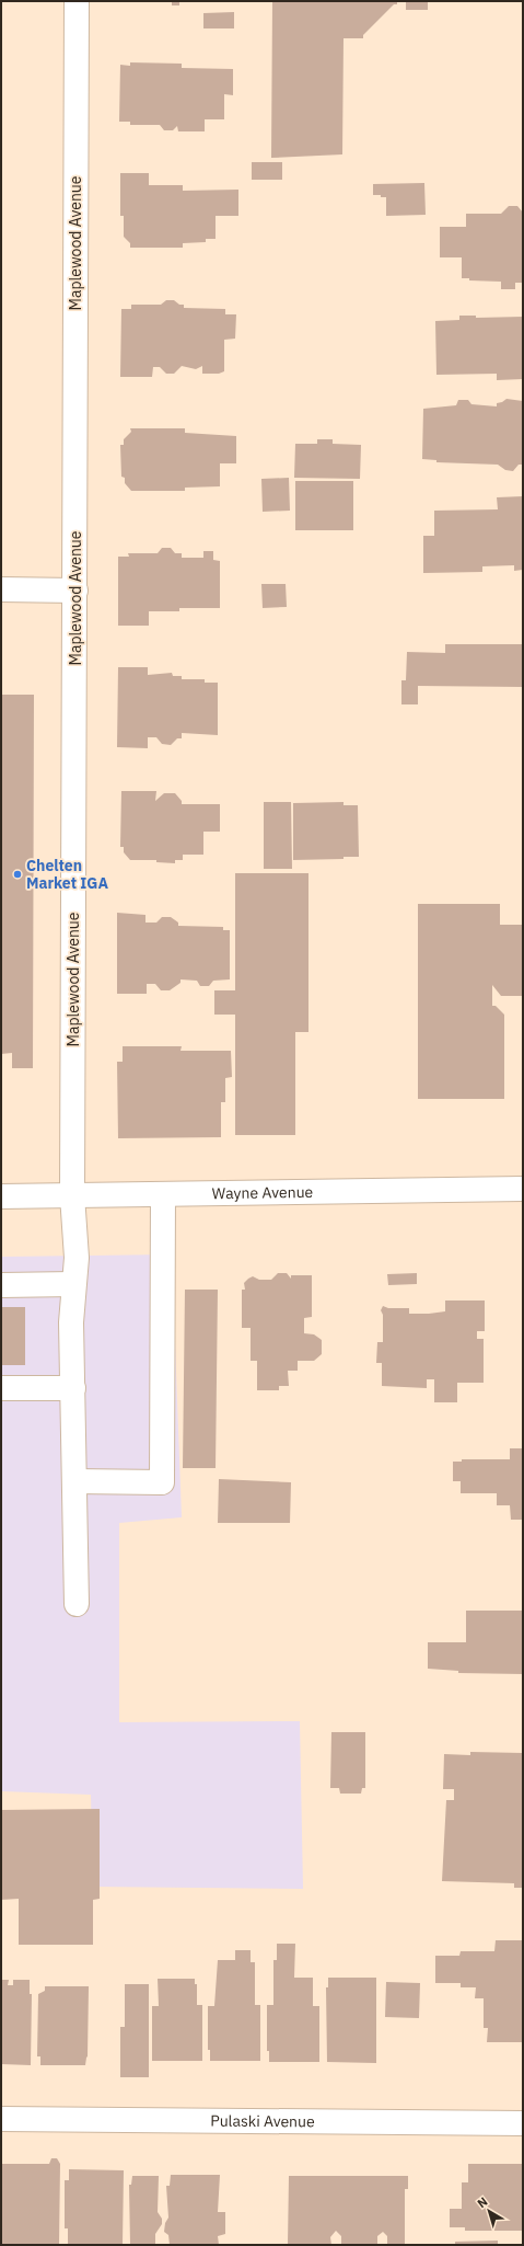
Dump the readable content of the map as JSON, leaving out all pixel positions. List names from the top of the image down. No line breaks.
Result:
{"streets":{"street":["Maplewood Avenue","Wayne Avenue","Pulaski Avenue"]},"crossings":[["Maplewood Avenue","Wayne Avenue"]],"places":["Chelten Market IGA"],"north":"top left"}
